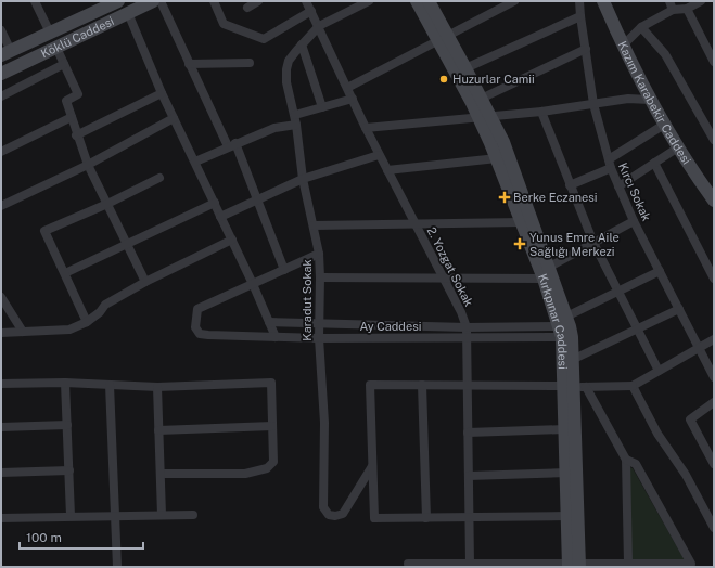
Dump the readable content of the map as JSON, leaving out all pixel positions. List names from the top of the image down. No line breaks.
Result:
{"streets":{"main road":["Köklü Caddesi","Kazım Karabekir Caddesi","Kırkpınar Caddesi"],"street":["Kırcı Sokak","2. Yozgat Sokak","Karadut Sokak","Ay Caddesi"]},"crossings":[["2. Yozgat Sokak","Karadut Sokak"],["2. Yozgat Sokak","Ay Caddesi"],["Karadut Sokak","Ay Caddesi"],["Kırkpınar Caddesi","Ay Caddesi"]],"places":{"other":["Huzurlar Camii"],"health":["Berke Eczanesi","Yunus Emre Aile Sağlığı Merkezi"]},"scale_bar":"100 m"}
